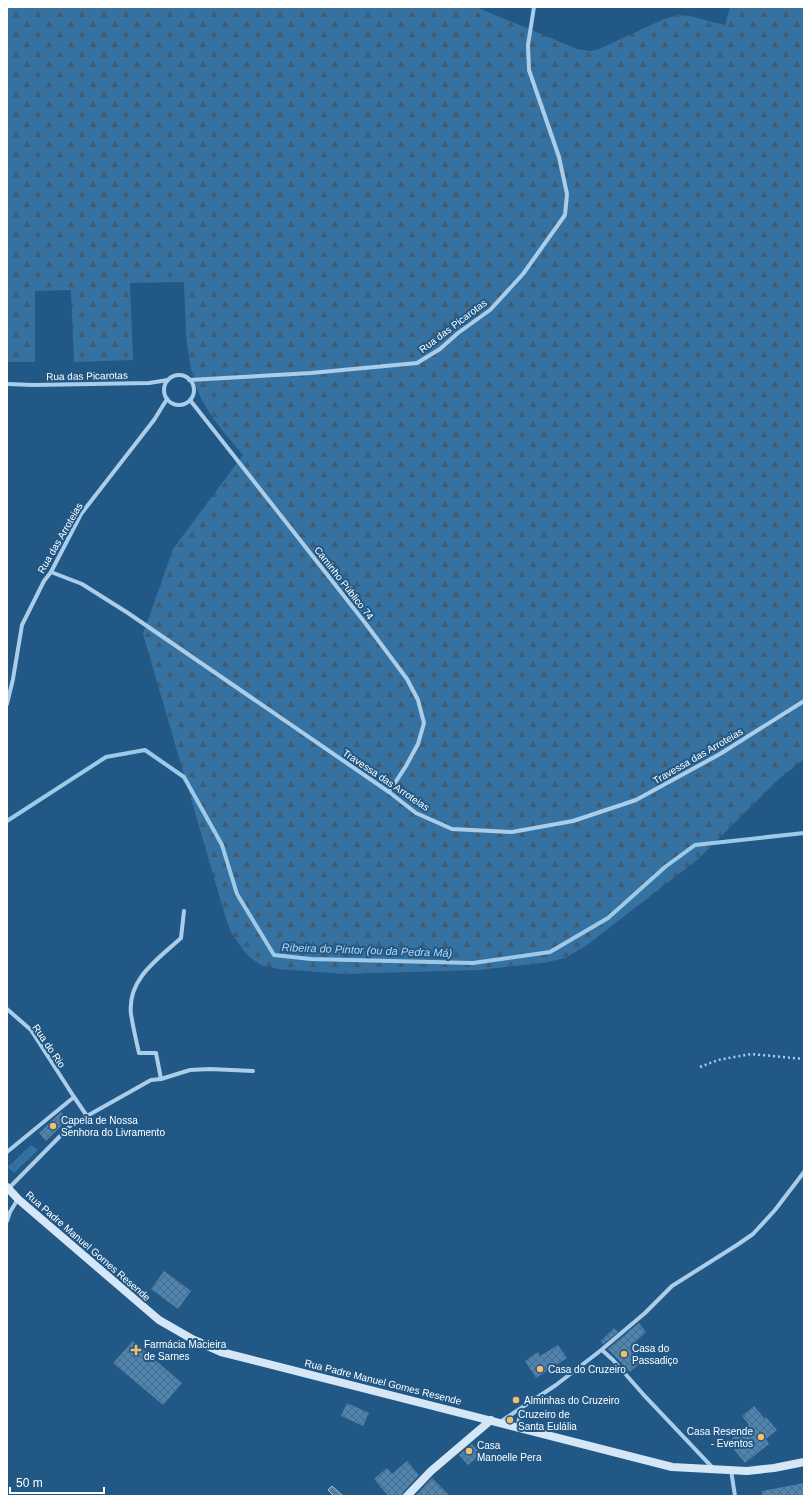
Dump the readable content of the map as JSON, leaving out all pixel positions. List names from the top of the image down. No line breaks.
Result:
{"streets":{"main road":["Rua Padre Manuel Gomes Resende"],"street":["Rua das Picarotas","Rua das Arroteias","Caminho Público 74","Travessa das Arroteias","Rua do Rio"]},"crossings":[["Rua das Picarotas","Rua das Arroteias"],["Rua das Picarotas","Caminho Público 74"],["Rua das Arroteias","Caminho Público 74"],["Rua das Arroteias","Travessa das Arroteias"],["Caminho Público 74","Travessa das Arroteias"]],"water":["Ribeira do Pintor (ou da Pedra Má)"],"places":{"other":["Capela de Nossa Senhora do Livramento","Casa do Passadiço","Casa do Cruzeiro","Alminhas do Cruzeiro","Cruzeiro de Santa Eulália","Casa Resende - Eventos","Casa Manoelle Pera"],"health":["Farmácia Macieira de Sarnes"]},"scale_bar":"50 m"}
